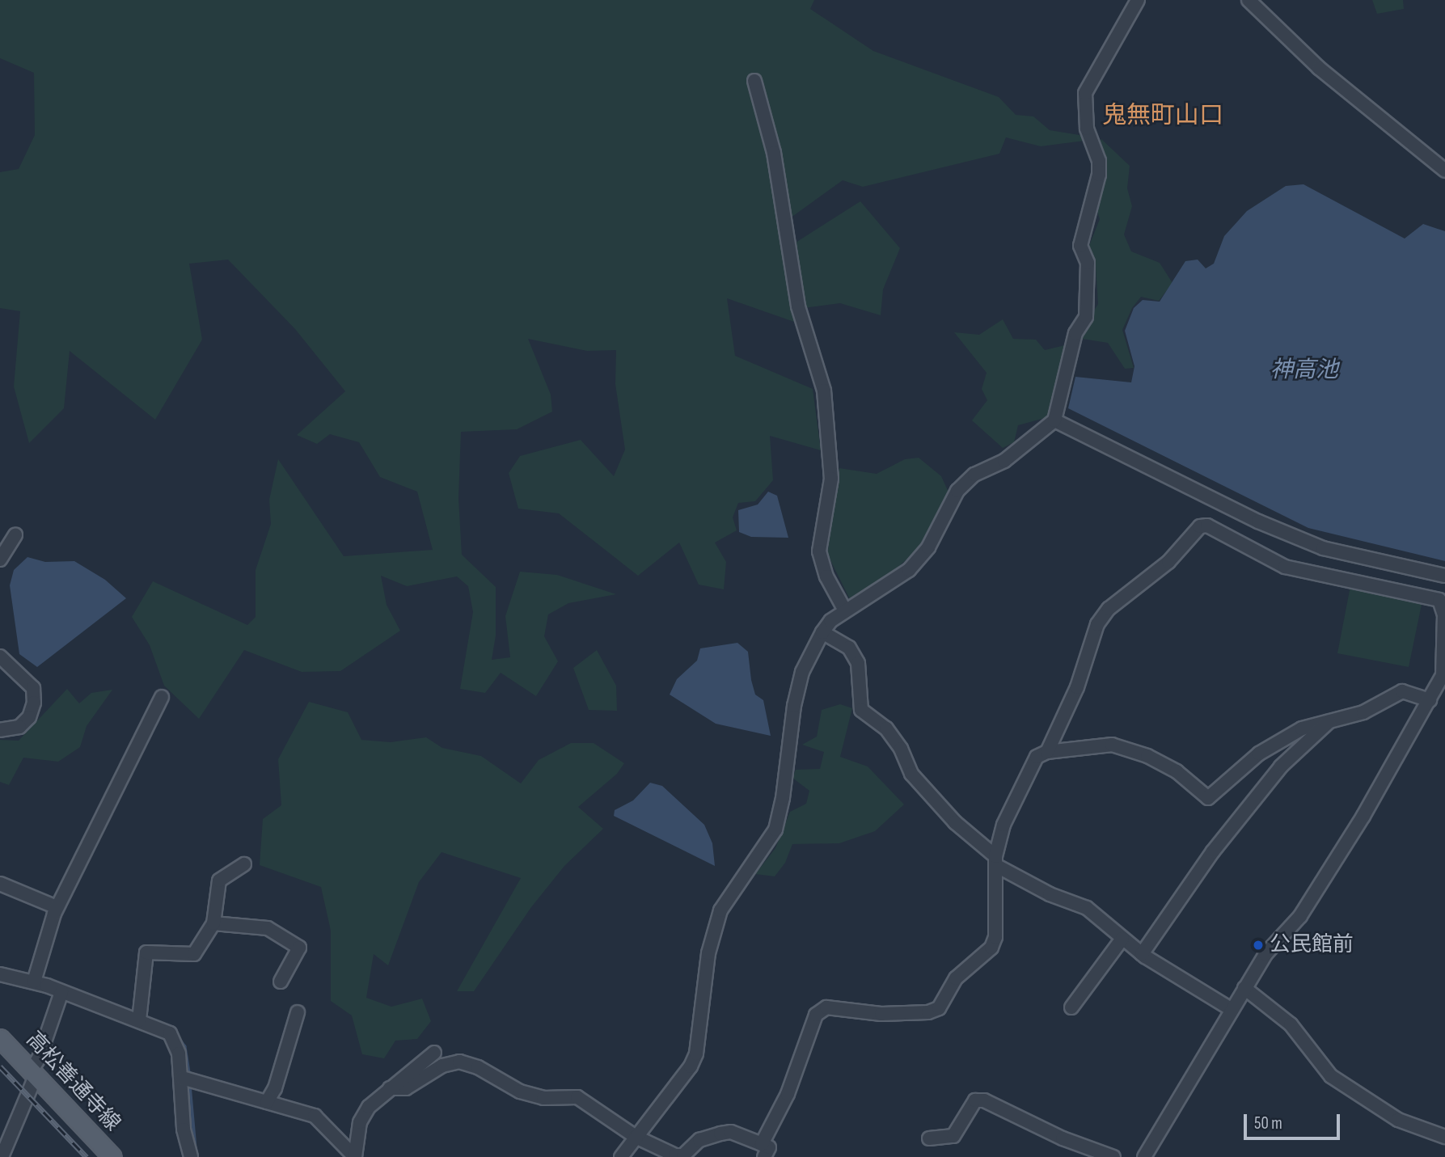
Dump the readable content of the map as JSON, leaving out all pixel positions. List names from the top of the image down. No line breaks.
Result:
{"streets":{"main road":["高松善通寺線"]},"districts":["鬼無町山口"],"water":["神高池"],"places":["公民館前"],"scale_bar":"50 m"}
